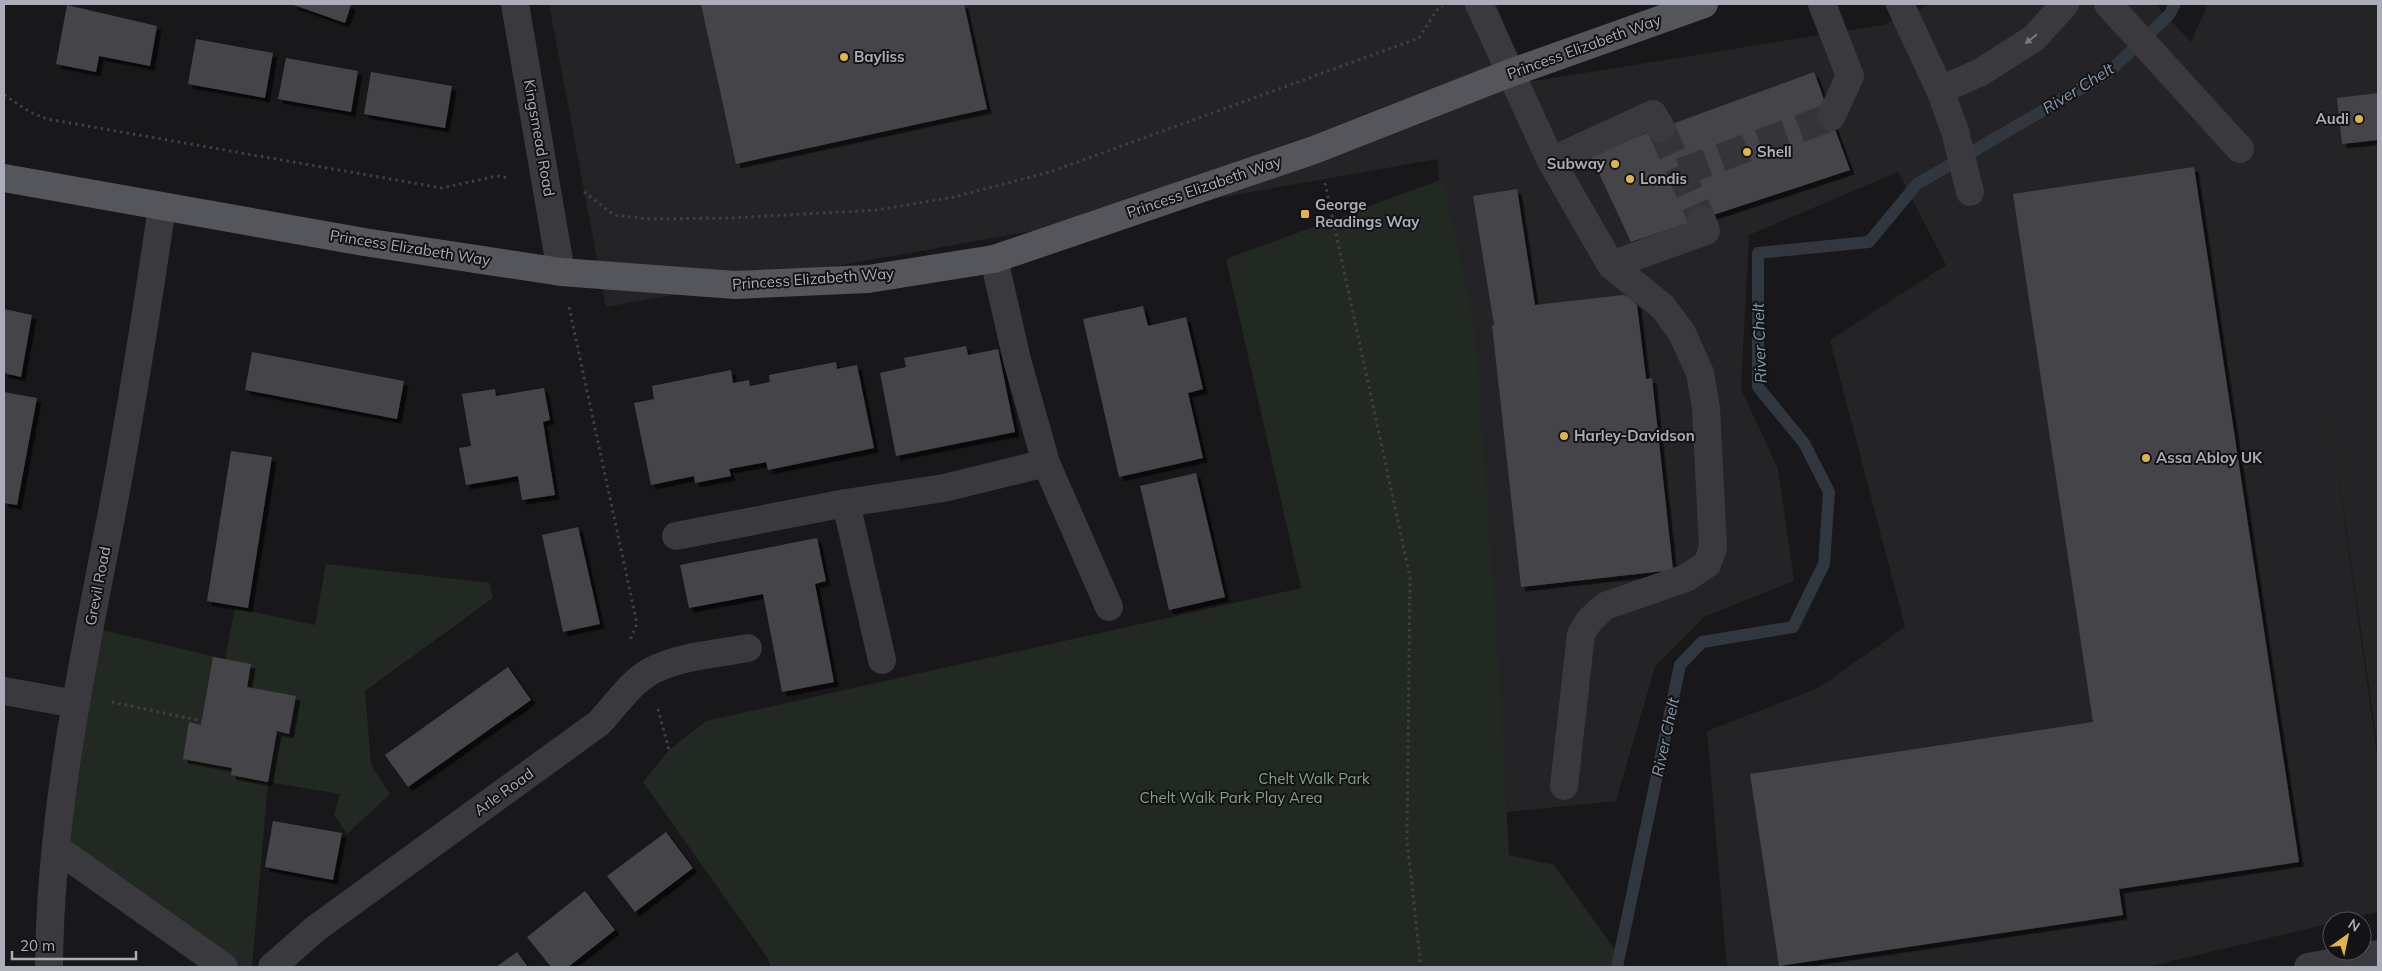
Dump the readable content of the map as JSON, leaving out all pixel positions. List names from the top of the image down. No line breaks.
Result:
{"streets":{"main road":["Princess Elizabeth Way"],"street":["Kingsmead Road","Grevil Road","Arle Road"]},"crossings":[["Princess Elizabeth Way","Kingsmead Road"],["Princess Elizabeth Way","Grevil Road"]],"water":["River Chelt"],"parks":["Chelt Walk Park","Chelt Walk Park Play Area"],"places":{"other":["Bayliss","Audi","Shell","Subway","Londis","Harley-Davidson","Assa Abloy UK"],"transit":["George Readings Way"]},"scale_bar":"20 m","north":"top right"}
